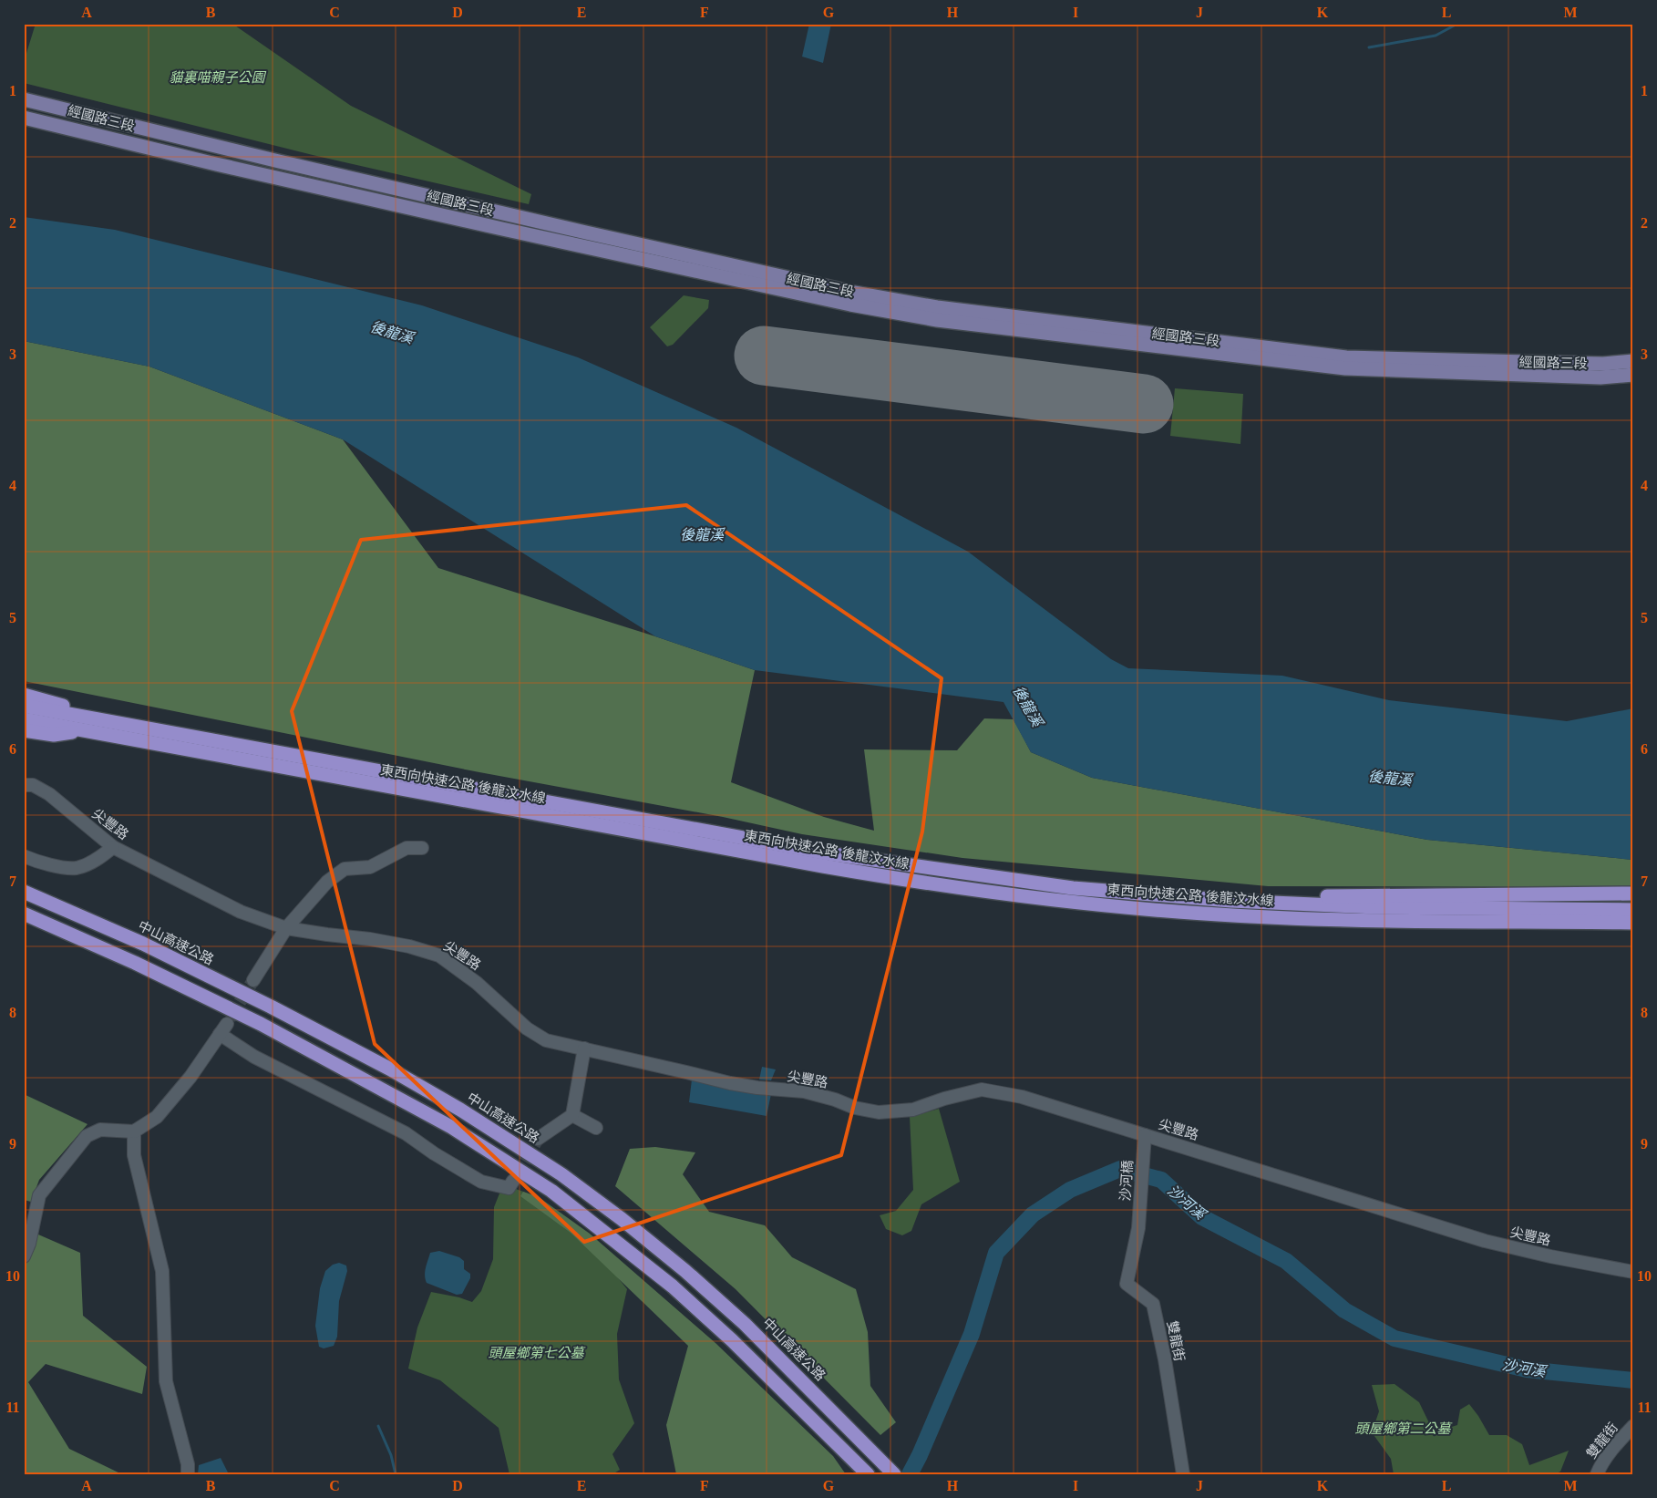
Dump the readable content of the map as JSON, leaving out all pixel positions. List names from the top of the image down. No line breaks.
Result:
{"streets":{"highway":["東西向快速公路 後龍汶水線","中山高速公路"],"main road":["經國路三段"],"street":["尖豐路","沙河橋","雙龍街"]},"crossings":[["尖豐路","沙河橋"],["沙河橋","雙龍街"]],"water":["後龍溪","沙河溪"],"parks":["貓裏喵親子公園","頭屋鄉第七公墓","頭屋鄉第二公墓"],"grid":{"columns":["A","B","C","D","E","F","G","H","I","J","K","L","M"],"rows":["1","2","3","4","5","6","7","8","9","10","11"]}}
